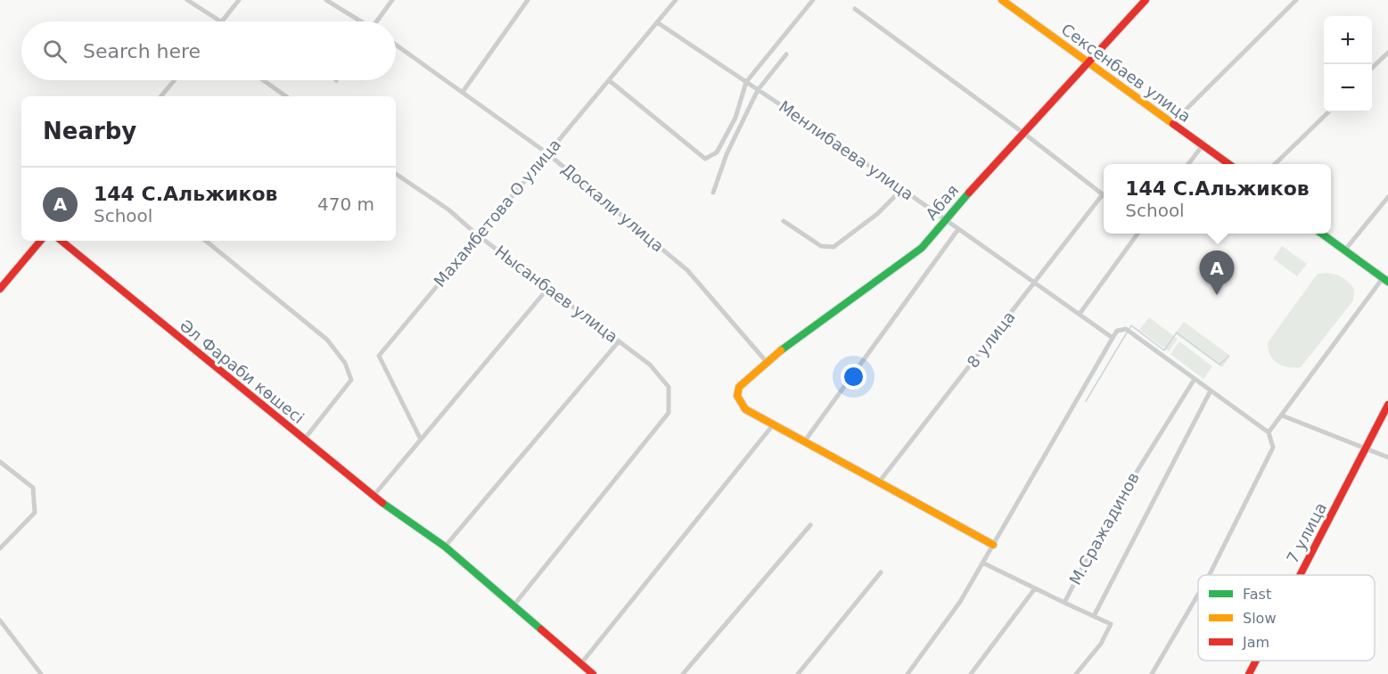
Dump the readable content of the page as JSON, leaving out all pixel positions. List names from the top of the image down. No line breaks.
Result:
{"streets":{"street":["Сексенбаев улица","Менлибаева улица","Абая","Доскали улица","Махамбетова О улица","Нысанбаев улица","8 улица","Әл Фараби көшесі","М.Сражадинов","7 улица"]},"crossings":[["Сексенбаев улица","Абая"],["Менлибаева улица","Абая"],["Менлибаева улица","Махамбетова О улица"],["Менлибаева улица","8 улица"],["Абая","Доскали улица"],["Доскали улица","Махамбетова О улица"],["Махамбетова О улица","Нысанбаев улица"]],"legend":["Fast","Slow","Jam"],"page":{"map_buttons":["+","−"],"search":"Search here","heading":"Nearby","popup":["144 С.Альжиков","School"],"list":[{"mark":"A","name":"144 С.Альжиков","note":"School","value":"470 m"}],"pins":"A"}}
